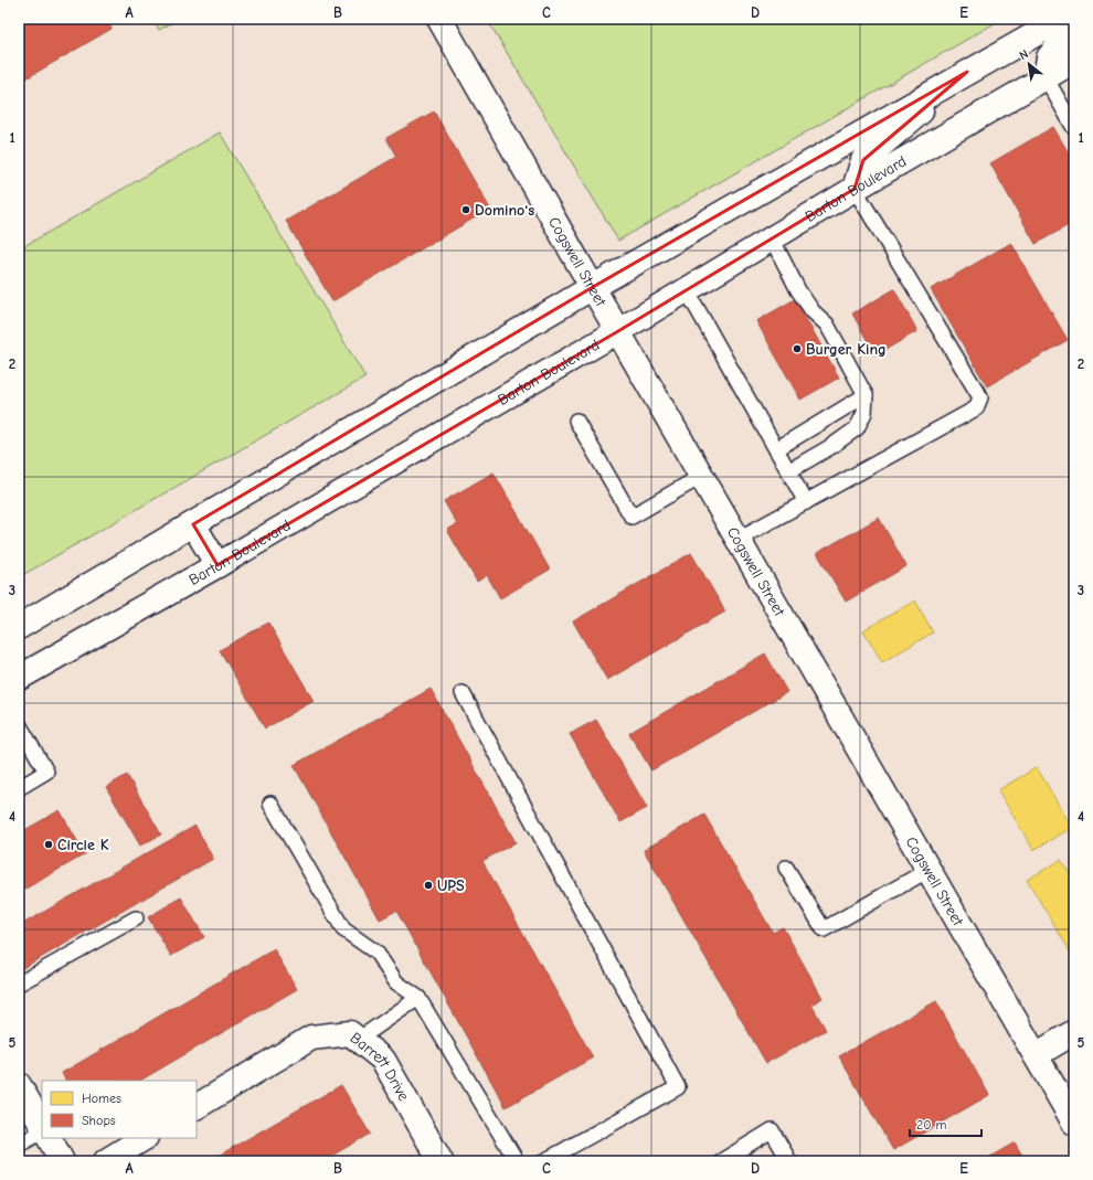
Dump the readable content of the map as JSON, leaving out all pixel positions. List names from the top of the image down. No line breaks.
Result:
{"streets":{"main road":["Barton Boulevard","Cogswell Street","Barrett Drive"]},"crossings":[["Barton Boulevard","Cogswell Street"]],"places":["Domino's","Burger King","Circle K","UPS"],"legend":["Homes","Shops"],"scale_bar":"20 m","north":"top left","grid":{"columns":["A","B","C","D","E"],"rows":["1","2","3","4","5"]}}
